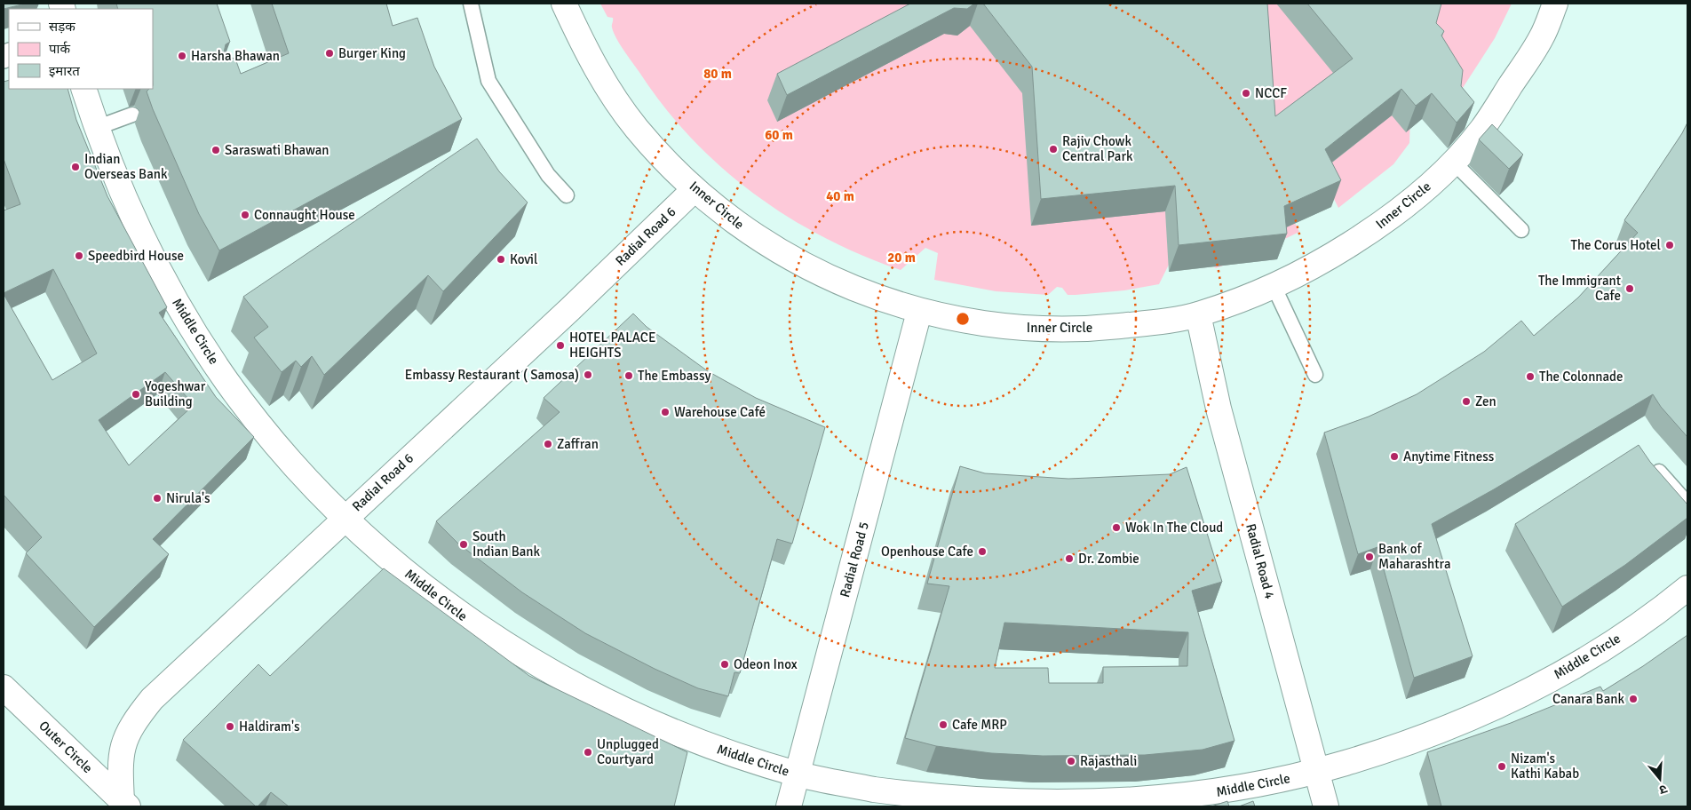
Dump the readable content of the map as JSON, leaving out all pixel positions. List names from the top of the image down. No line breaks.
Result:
{"streets":{"street":["Inner Circle","Radial Road 6","Middle Circle","Radial Road 5","Radial Road 4","Outer Circle"]},"crossings":[["Inner Circle","Radial Road 6"],["Inner Circle","Radial Road 5"],["Inner Circle","Radial Road 4"],["Radial Road 6","Middle Circle"],["Radial Road 6","Outer Circle"],["Middle Circle","Radial Road 5"],["Middle Circle","Radial Road 4"]],"places":["Burger King","Harsha Bhawan","NCCF","Rajiv Chowk Central Park","Saraswati Bhawan","Indian Overseas Bank","Connaught House","The Corus Hotel","Speedbird House","Kovil","The Immigrant Cafe","HOTEL PALACE HEIGHTS","Embassy Restaurant ( Samosa)","The Embassy","The Colonnade","Yogeshwar Building","Zen","Warehouse Café","Zaffran","Anytime Fitness","Nirula's","Wok In The Cloud","South Indian Bank","Openhouse Cafe","Bank of Maharashtra","Dr. Zombie","Odeon Inox","Canara Bank","Cafe MRP","Haldiram's","Unplugged Courtyard","Rajasthali","Nizam's Kathi Kabab"],"legend":["सड़क","पार्क","इमारत"],"north":"bottom","rings":["80 m","60 m","40 m","20 m"]}
